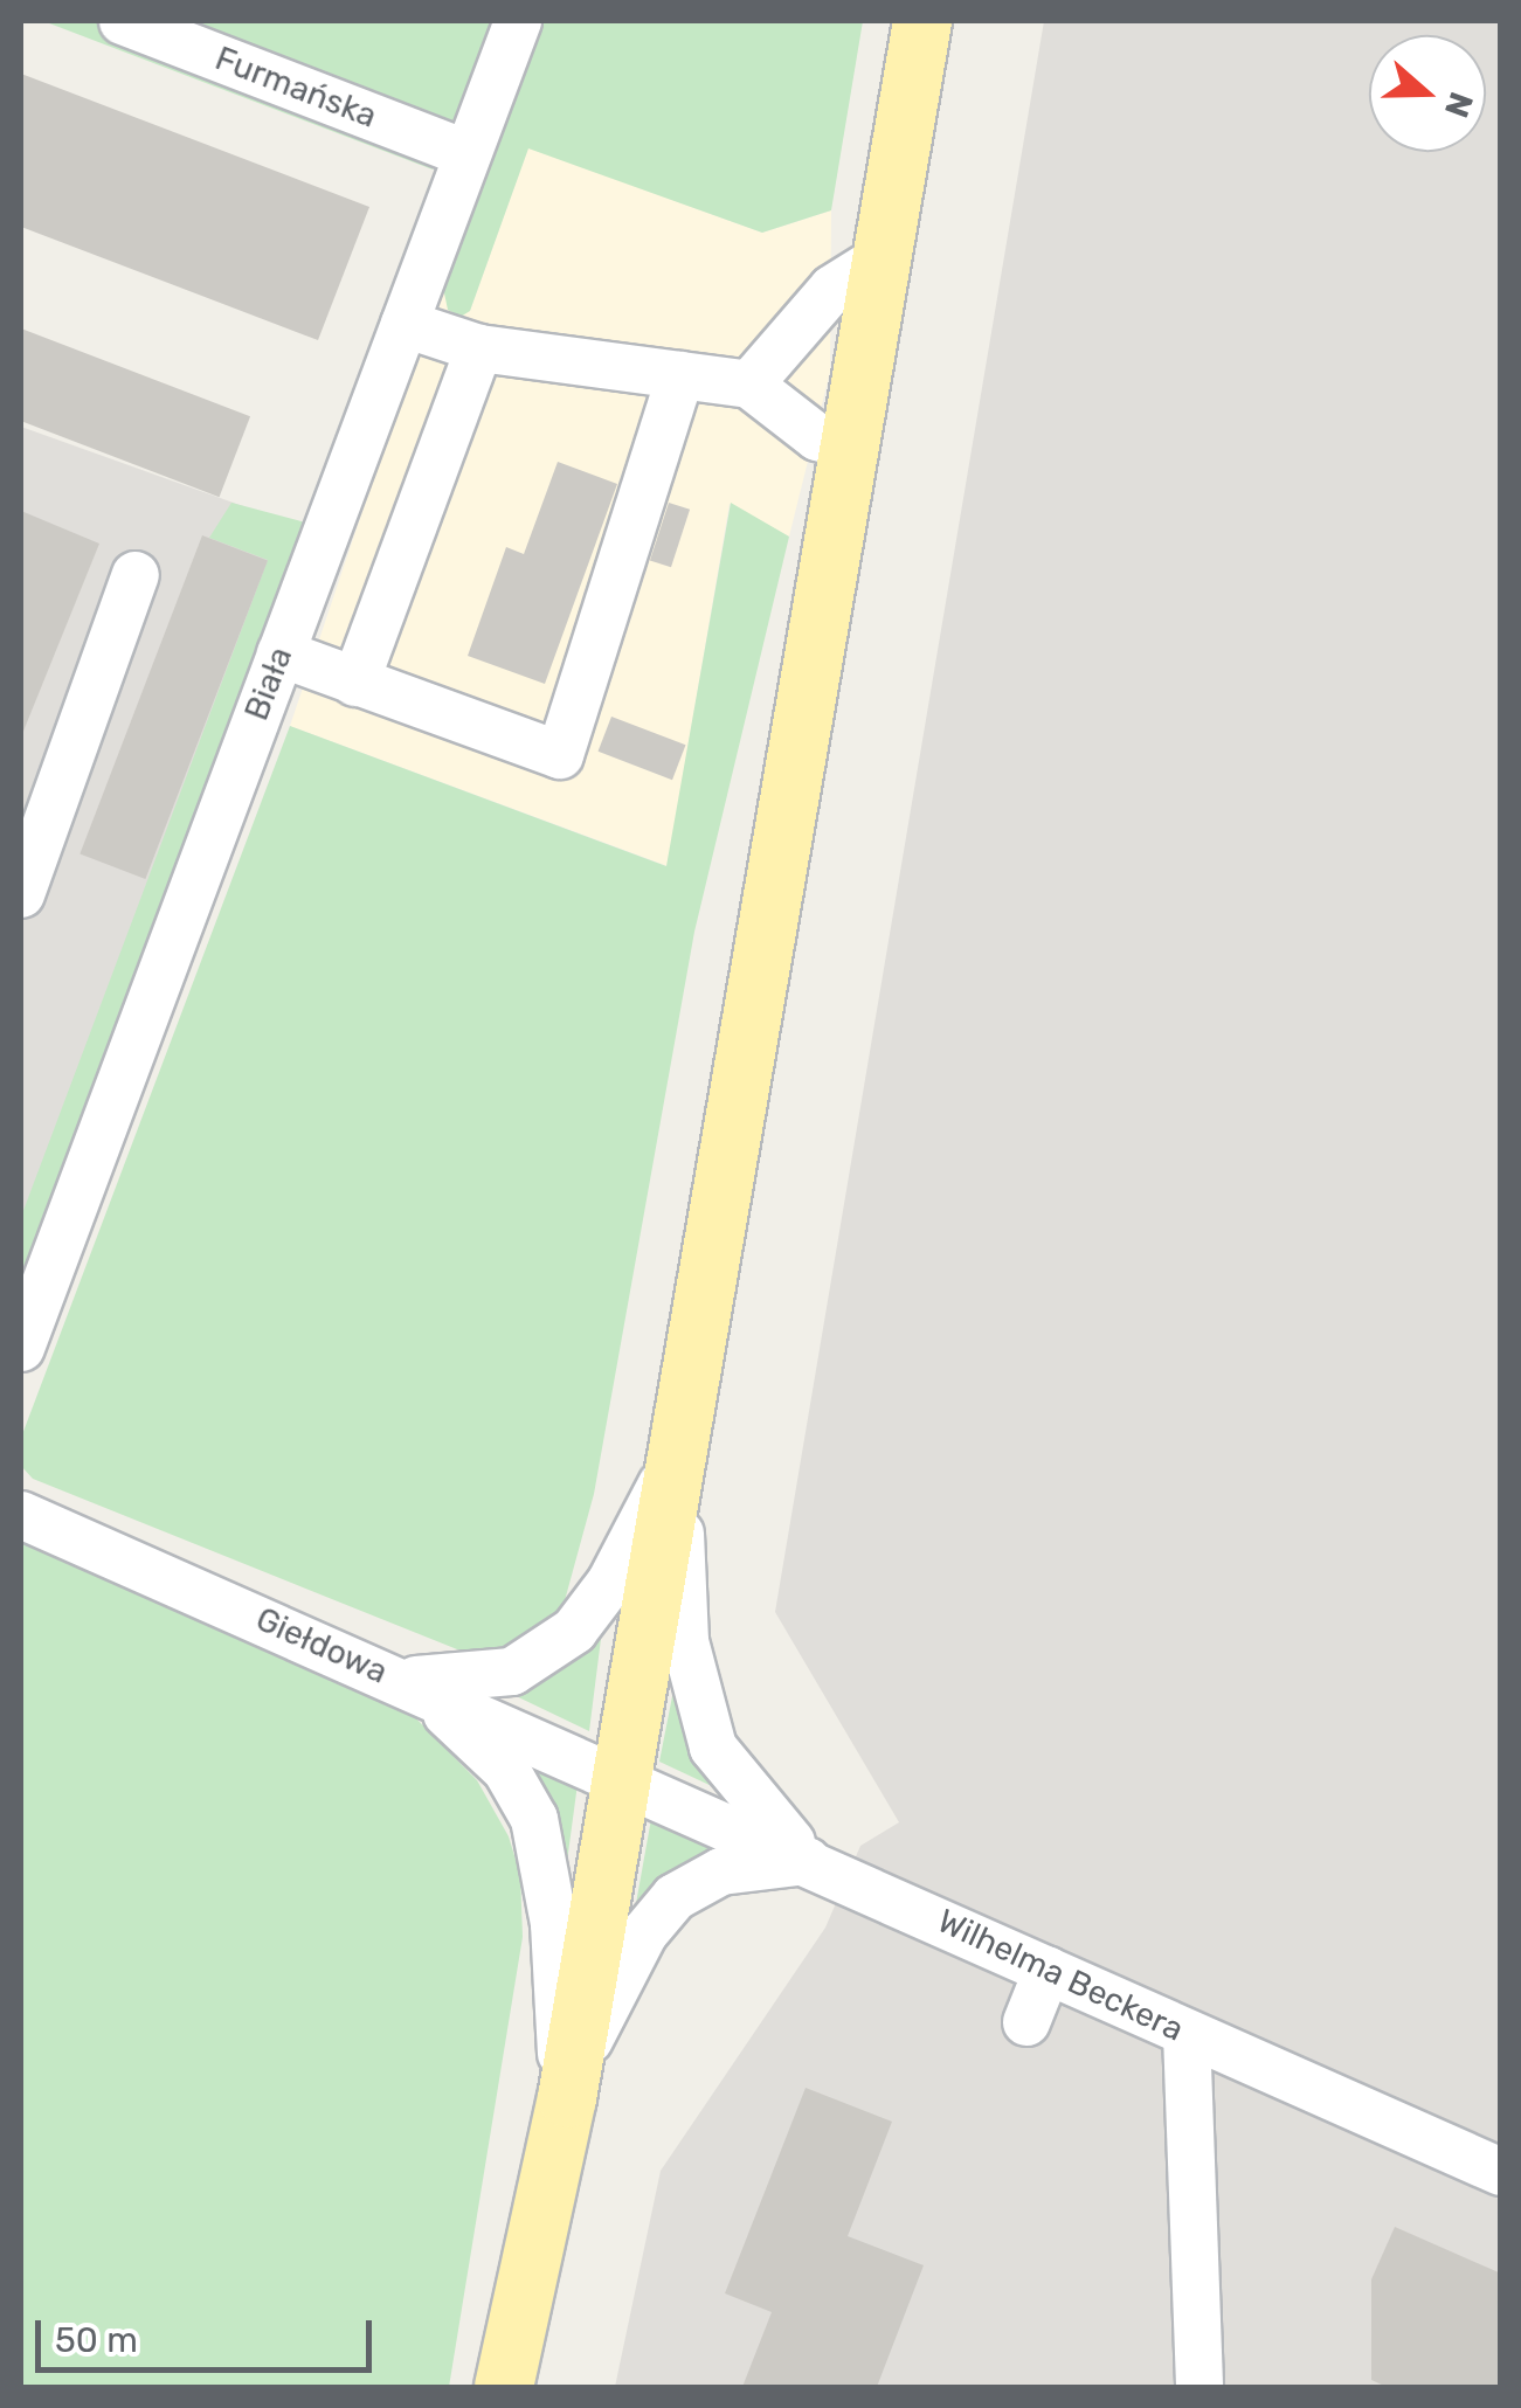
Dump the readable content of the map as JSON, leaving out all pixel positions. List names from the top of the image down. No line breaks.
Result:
{"streets":{"street":["Furmańska","Biała","Giełdowa","Wilhelma Beckera"]},"crossings":[["Furmańska","Biała"],["Giełdowa","Wilhelma Beckera"]],"scale_bar":"50 m","north":"right"}
